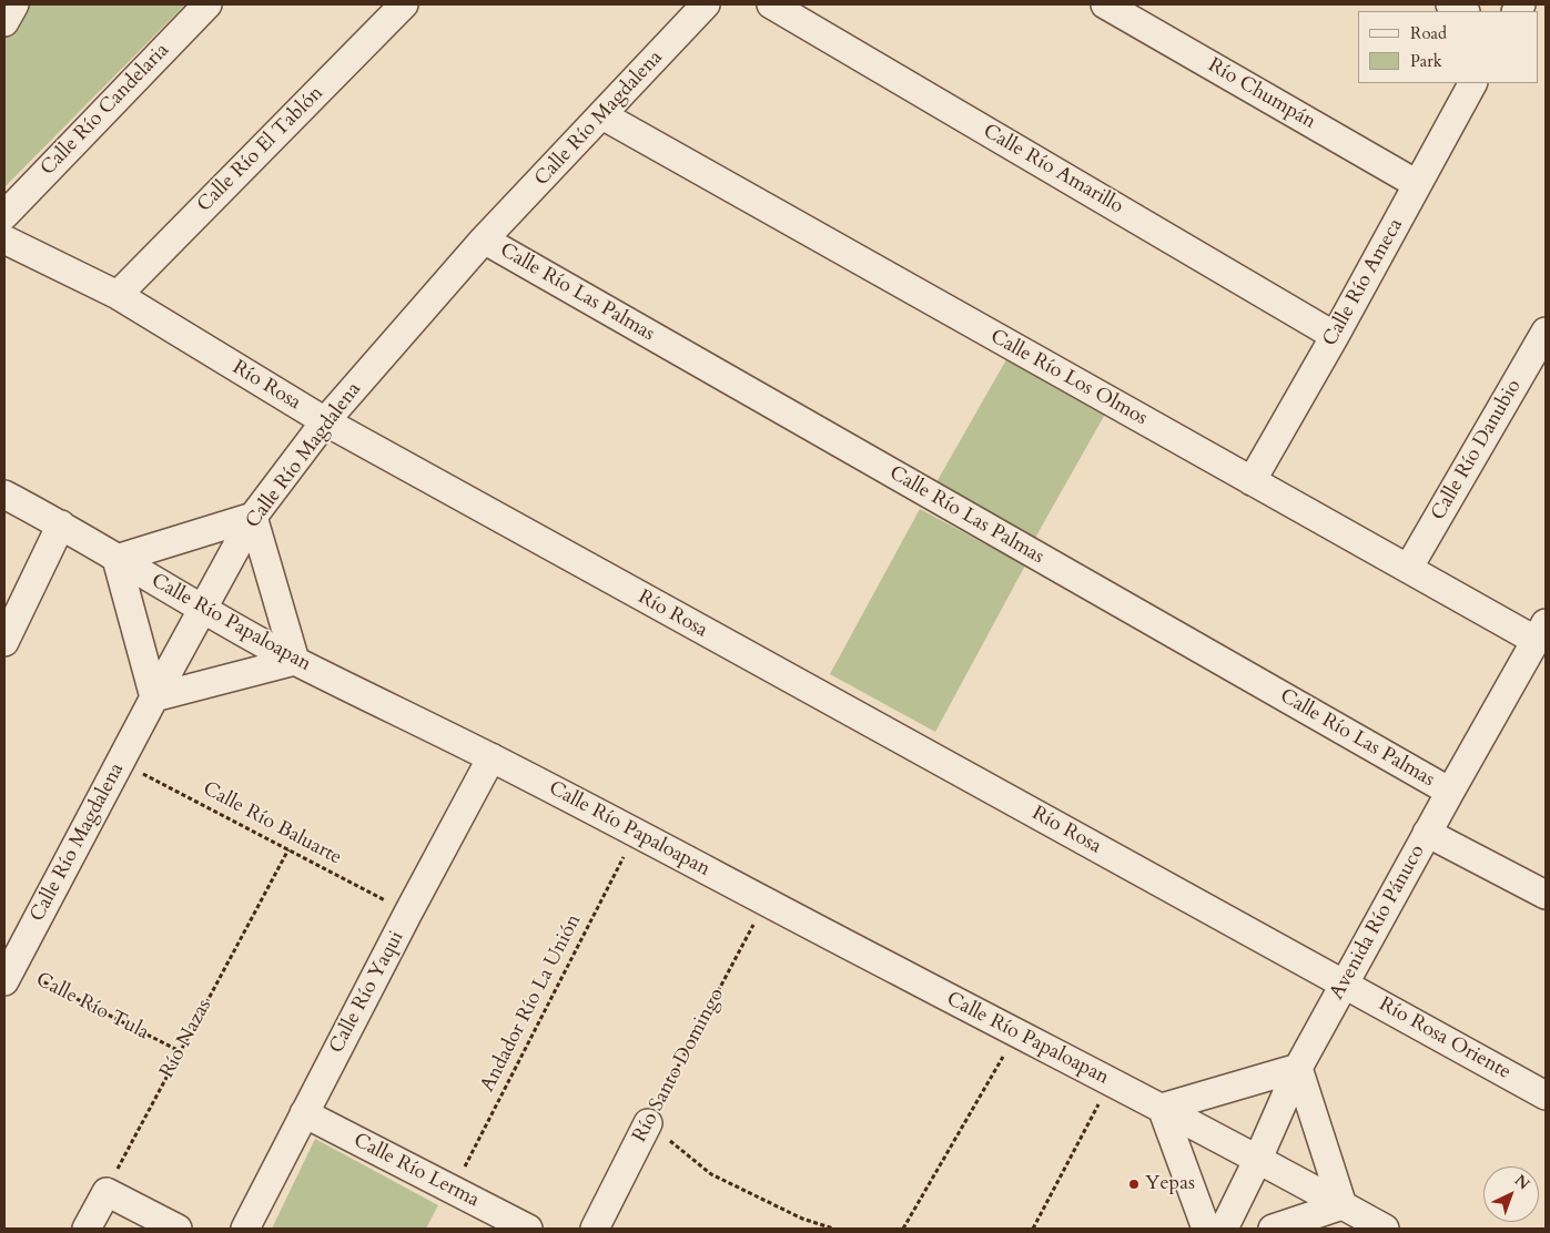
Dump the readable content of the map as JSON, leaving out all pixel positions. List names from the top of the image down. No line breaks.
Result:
{"streets":{"street":["Río Chumpán","Calle Río Candelaria","Calle Río Magdalena","Calle Río El Tablón","Calle Río Amarillo","Calle Río Ameca","Calle Río Las Palmas","Calle Río Los Olmos","Río Rosa","Calle Río Danubio","Calle Río Papaloapan","Avenida Río Pánuco","Calle Río Yaqui","Río Rosa Oriente","Río Santo Domingo","Calle Río Lerma"],"path":["Calle Río Baluarte","Andador Río La Unión","Calle Río Tula","Río Nazas"]},"crossings":[["Río Chumpán","Calle Río Ameca"],["Calle Río Magdalena","Calle Río Las Palmas"],["Calle Río Magdalena","Calle Río Los Olmos"],["Calle Río Magdalena","Río Rosa"],["Calle Río Magdalena","Calle Río Papaloapan"],["Calle Río Magdalena","Calle Río Baluarte"],["Calle Río Magdalena","Calle Río Tula"],["Calle Río El Tablón","Río Rosa"],["Calle Río Amarillo","Calle Río Ameca"],["Calle Río Ameca","Calle Río Los Olmos"],["Calle Río Las Palmas","Avenida Río Pánuco"],["Calle Río Los Olmos","Calle Río Danubio"],["Calle Río Los Olmos","Avenida Río Pánuco"],["Río Rosa","Avenida Río Pánuco"],["Río Rosa","Río Rosa Oriente"],["Calle Río Papaloapan","Avenida Río Pánuco"],["Calle Río Papaloapan","Calle Río Yaqui"],["Calle Río Papaloapan","Andador Río La Unión"],["Calle Río Papaloapan","Río Santo Domingo"],["Calle Río Baluarte","Calle Río Yaqui"],["Calle Río Baluarte","Río Nazas"],["Avenida Río Pánuco","Río Rosa Oriente"],["Calle Río Yaqui","Calle Río Lerma"],["Andador Río La Unión","Calle Río Lerma"],["Calle Río Tula","Río Nazas"]],"places":["Yepas"],"legend":["Road","Park"],"north":"top right"}
